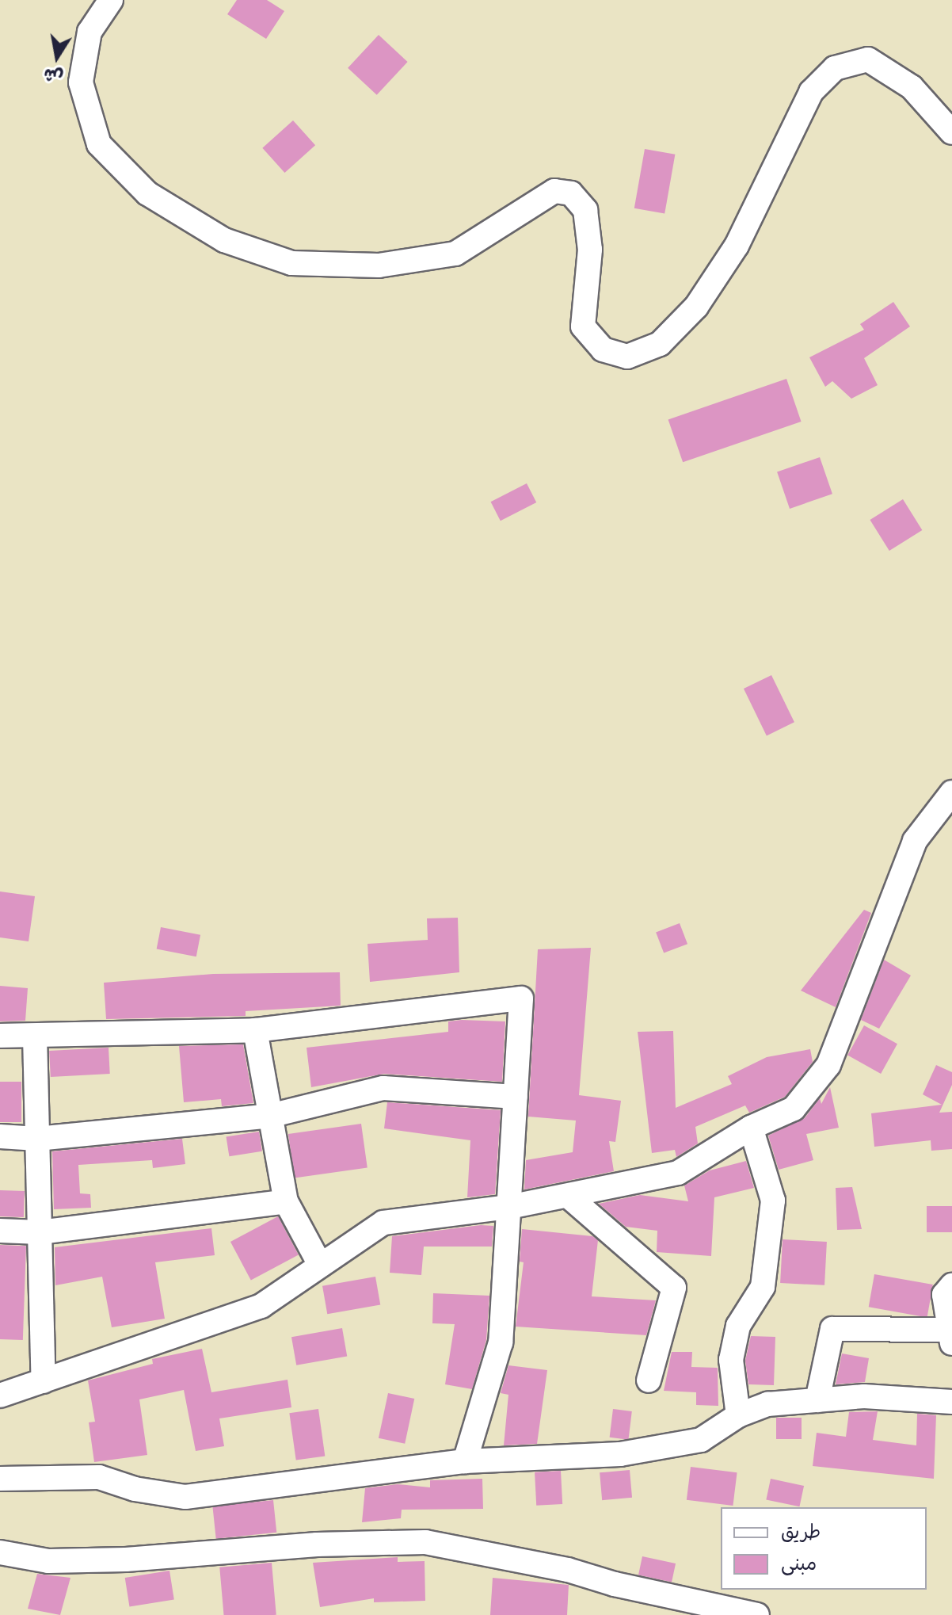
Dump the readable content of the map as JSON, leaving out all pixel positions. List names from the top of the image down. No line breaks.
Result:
{"legend":["طريق","مبنى"],"north":"bottom"}
